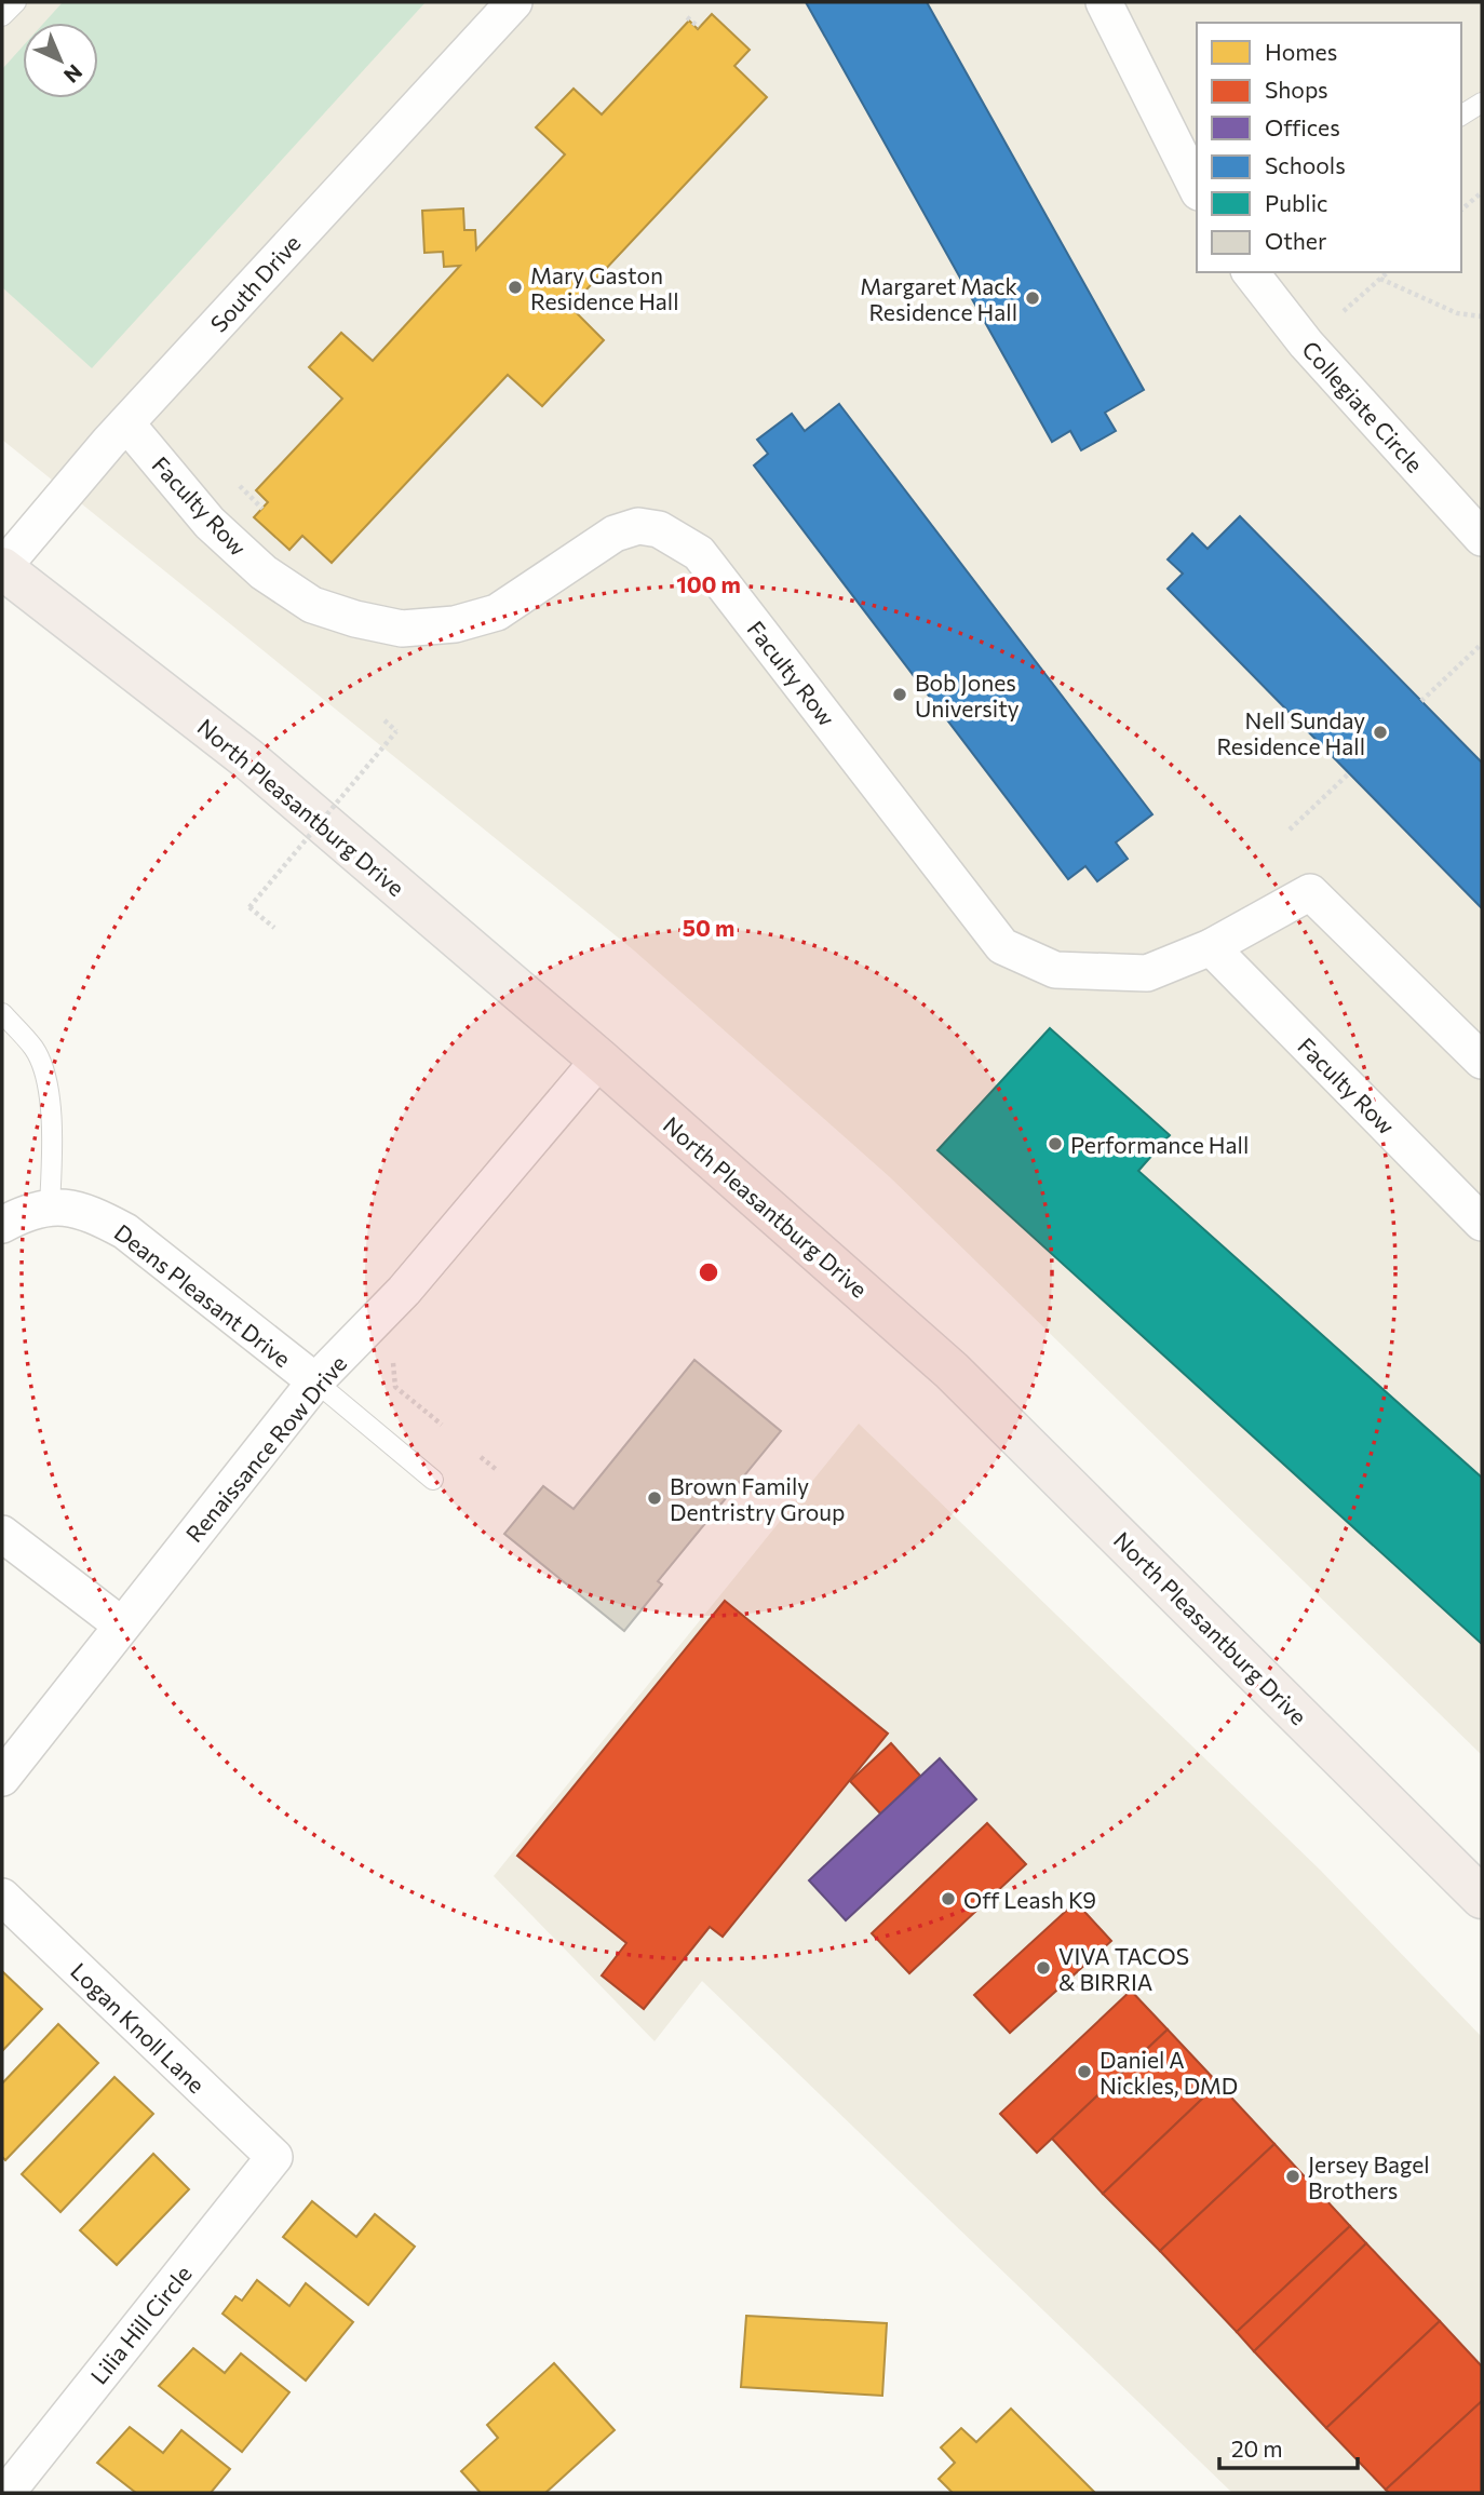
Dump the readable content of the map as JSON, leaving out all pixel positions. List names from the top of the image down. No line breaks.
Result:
{"streets":{"main road":["North Pleasantburg Drive"],"street":["South Drive","Collegiate Circle","Faculty Row","Deans Pleasant Drive","Renaissance Row Drive","Logan Knoll Lane","Lilia Hill Circle"]},"crossings":[["South Drive","Faculty Row"],["South Drive","North Pleasantburg Drive"],["North Pleasantburg Drive","Renaissance Row Drive"],["Deans Pleasant Drive","Renaissance Row Drive"],["Logan Knoll Lane","Lilia Hill Circle"]],"places":["Mary Gaston Residence Hall","Margaret Mack Residence Hall","Bob Jones University","Nell Sunday Residence Hall","Performance Hall","Brown Family Dentristry Group","Off Leash K9","VIVA TACOS & BIRRIA","Daniel A Nickles, DMD","Jersey Bagel Brothers"],"legend":["Homes","Shops","Offices","Schools","Public","Other"],"scale_bar":"20 m","north":"bottom right","rings":["100 m","50 m"]}
